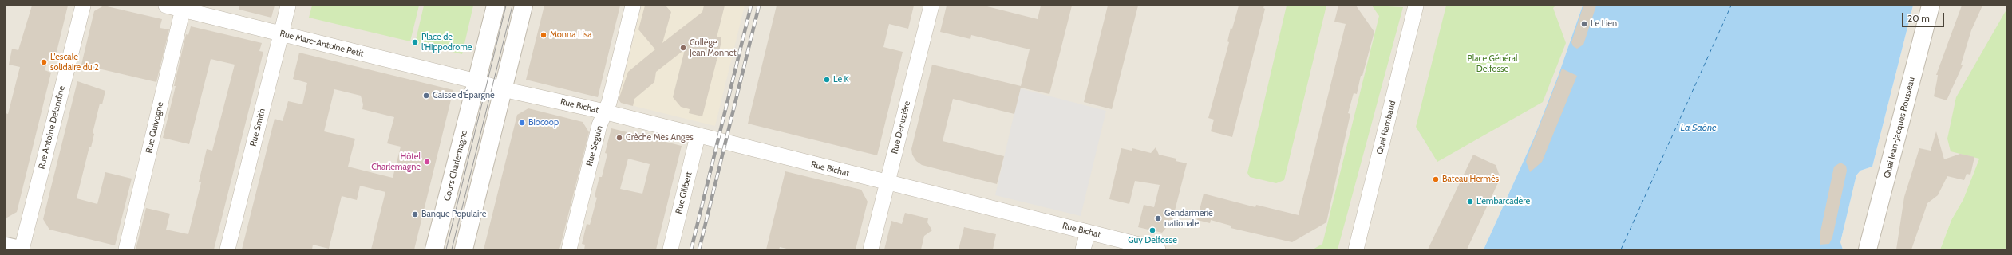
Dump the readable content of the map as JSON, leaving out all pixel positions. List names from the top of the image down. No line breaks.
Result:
{"streets":{"street":["Rue Marc-Antoine Petit","Rue Bichat","Rue Antoine Delandine","Rue Quivogne","Rue Smith","Rue Denuzière","Quai Rambaud","Quai Jean-Jacques Rousseau","Rue Seguin","Cours Charlemagne","Rue Gilibert"]},"crossings":[["Rue Marc-Antoine Petit","Rue Quivogne"],["Rue Marc-Antoine Petit","Rue Smith"],["Rue Marc-Antoine Petit","Cours Charlemagne"],["Rue Bichat","Rue Denuzière"],["Rue Bichat","Rue Seguin"],["Rue Bichat","Rue Gilibert"]],"water":["La Saône"],"parks":["Place Général Delfosse"],"places":["Le Lien","Monna Lisa","Place de l'Hippodrome","Collège Jean Monnet","L'escale solidaire du 2","Le K","Caisse d'Épargne","Biocoop","Crèche Mes Anges","Hôtel Charlemagne","Bateau Hermès","L'embarcadère","Banque Populaire","Gendarmerie nationale","Guy Delfosse"],"scale_bar":"20 m"}
